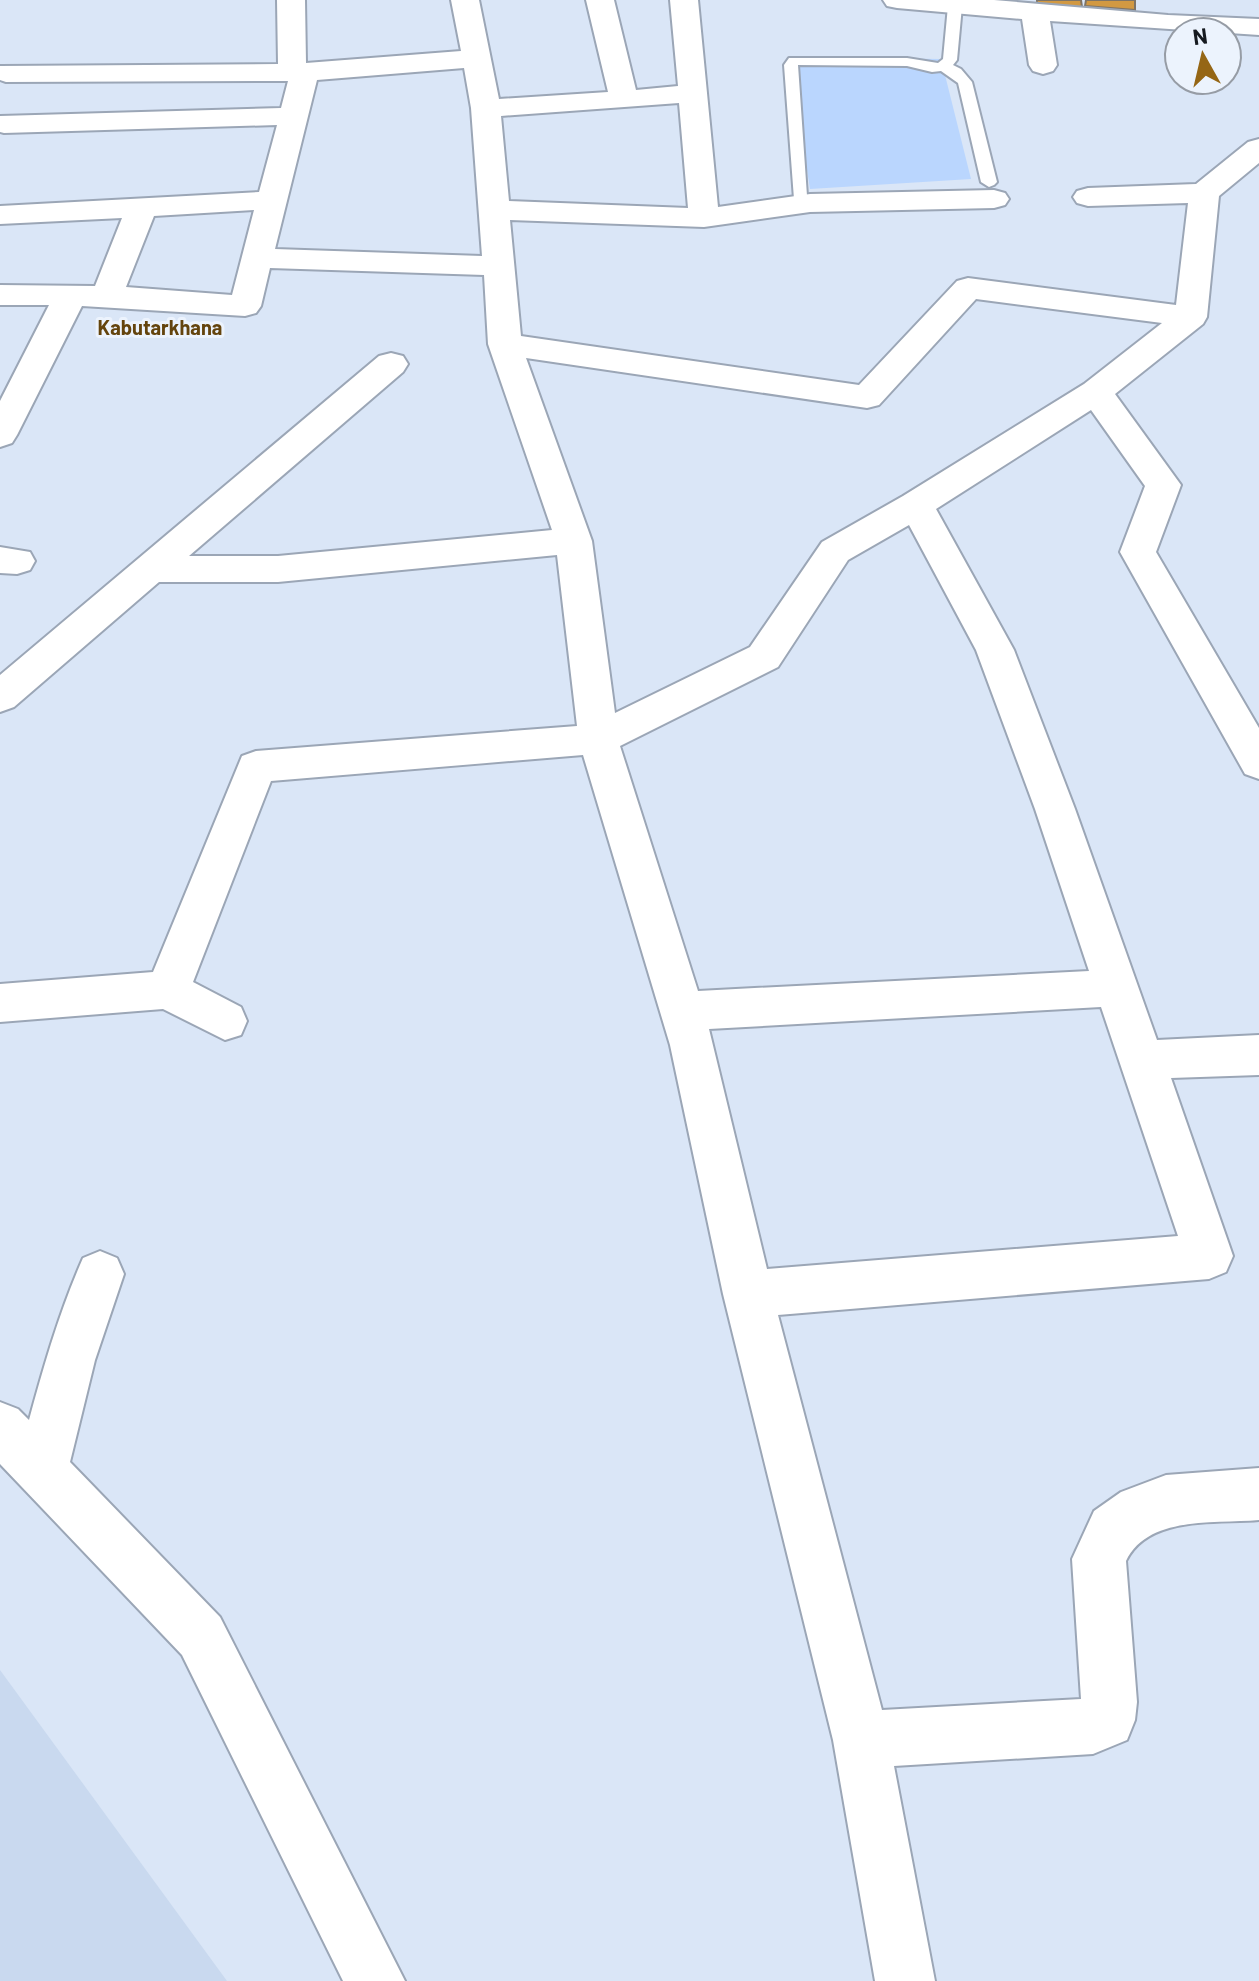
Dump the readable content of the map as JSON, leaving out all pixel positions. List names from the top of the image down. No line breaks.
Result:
{"districts":["Kabutarkhana"],"north":"top"}
